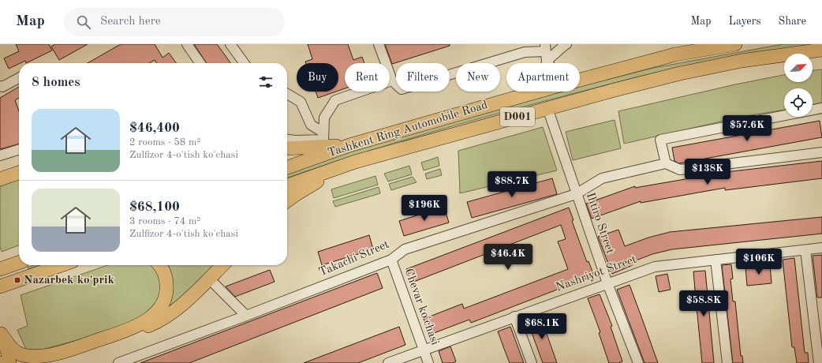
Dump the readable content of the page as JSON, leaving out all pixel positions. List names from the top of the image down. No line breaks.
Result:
{"streets":{"highway":["D001","Tashkent Ring Automobile Road"],"street":["Ihtiro Street","Takachi Street","Nashriyot Street","Chevar ko'chasi"]},"crossings":[["Tashkent Ring Automobile Road","Ihtiro Street"],["Ihtiro Street","Takachi Street"],["Ihtiro Street","Nashriyot Street"],["Takachi Street","Chevar ko'chasi"],["Nashriyot Street","Chevar ko'chasi"]],"places":{"transit":["Nazarbek ko'prik"]},"north":"top right","page":{"header":"Map","search":"Search here","nav":["Map","Layers","Share"],"chip":["Buy","Rent","Filters","New","Apartment"],"heading":"8 homes","list":[{"name":"$46,400","note":"2 rooms · 58 m² · Zulfizor 4-o'tish ko'chasi"},{"name":"$68,100","note":"3 rooms · 74 m² · Zulfizor 4-o'tish ko'chasi"}],"price":["$57.6K","$138K","$88.7K","$196K","$46.4K","$106K","$58.8K","$68.1K"]}}
